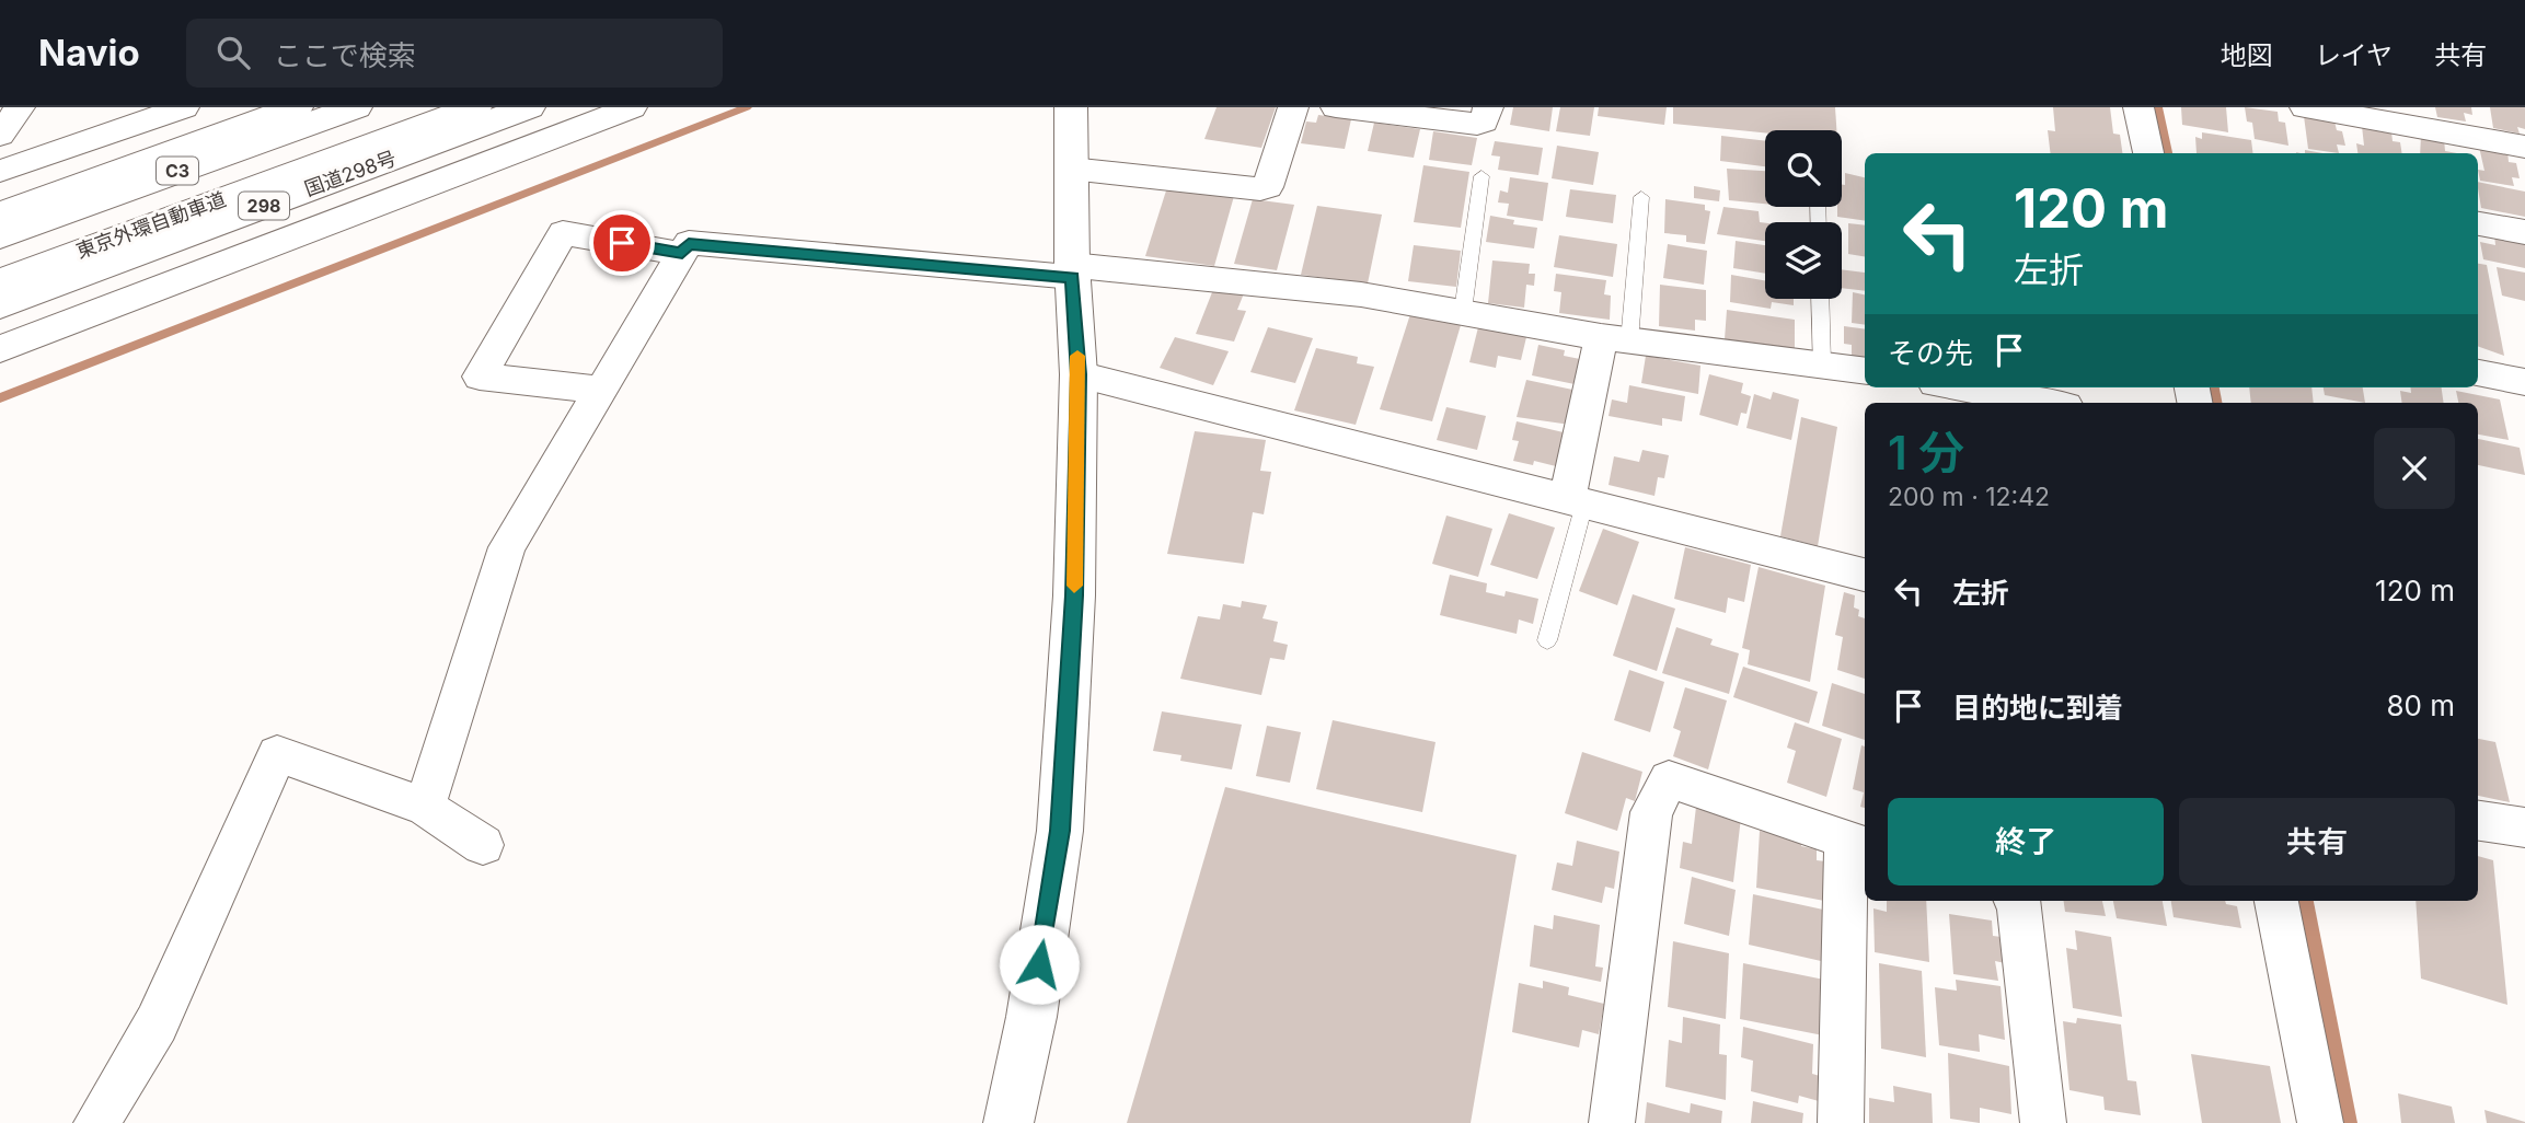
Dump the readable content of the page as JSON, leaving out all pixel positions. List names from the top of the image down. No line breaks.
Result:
{"streets":{"main road":["C3","国道298号","298","東京外環自動車道"]},"page":{"header":"Navio","search":"ここで検索","nav":["地図","レイヤ","共有"],"turn":["120 m","左折"],"then":"その先","heading":["1 分","200 m · 12:42"],"list":[{"name":"左折","value":"120 m"},{"name":"目的地に到着","value":"80 m"}],"buttons":["終了","共有"]}}
